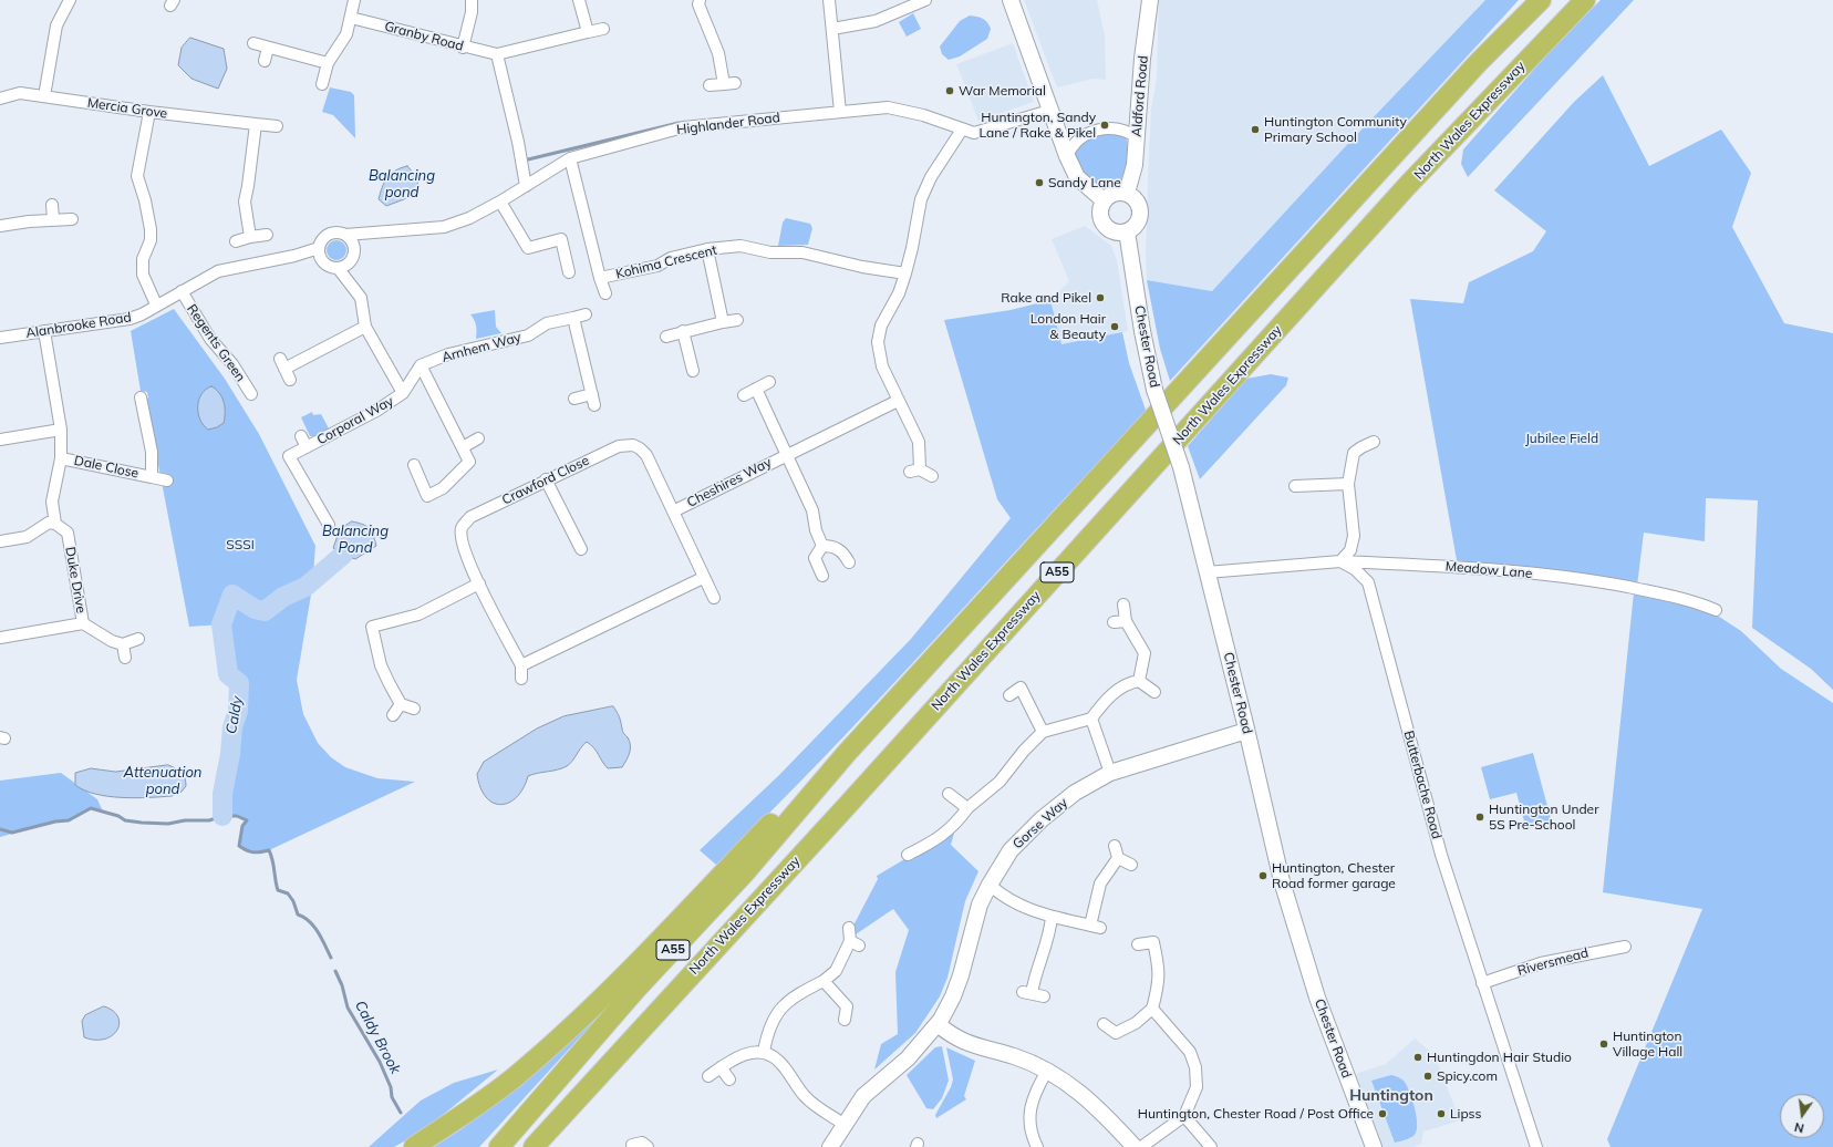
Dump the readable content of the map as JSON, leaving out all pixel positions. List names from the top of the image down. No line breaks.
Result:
{"streets":{"highway":["North Wales Expressway","A55"],"main road":["Aldford Road","Chester Road","Gorse Way"],"street":["Granby Road","Mercia Grove","Highlander Road","Kohima Crescent","Alanbrooke Road","Regents Green","Arnhem Way","Corporal Way","Dale Close","Crawford Close","Cheshires Way","Meadow Lane","Duke Drive","Butterbache Road","Riversmead"]},"crossings":[["Aldford Road","Chester Road"],["Highlander Road","Kohima Crescent"],["Highlander Road","Alanbrooke Road"],["Alanbrooke Road","Regents Green"],["Chester Road","Gorse Way"],["Crawford Close","Cheshires Way"],["Meadow Lane","Butterbache Road"],["Butterbache Road","Riversmead"]],"districts":["Huntington"],"water":["Balancing pond","Balancing Pond","Caldy","Attenuation pond","Caldy Brook"],"parks":["Jubilee Field","SSSI"],"places":["War Memorial","Huntington, Sandy Lane / Rake & Pikel","Huntington Community Primary School","Sandy Lane","Rake and Pikel","London Hair & Beauty","Huntington Under 5S Pre-School","Huntington, Chester Road former garage","Huntington Village Hall","Huntingdon Hair Studio","Spicy.com","Huntington, Chester Road / Post Office","Lipss"],"north":"bottom"}
